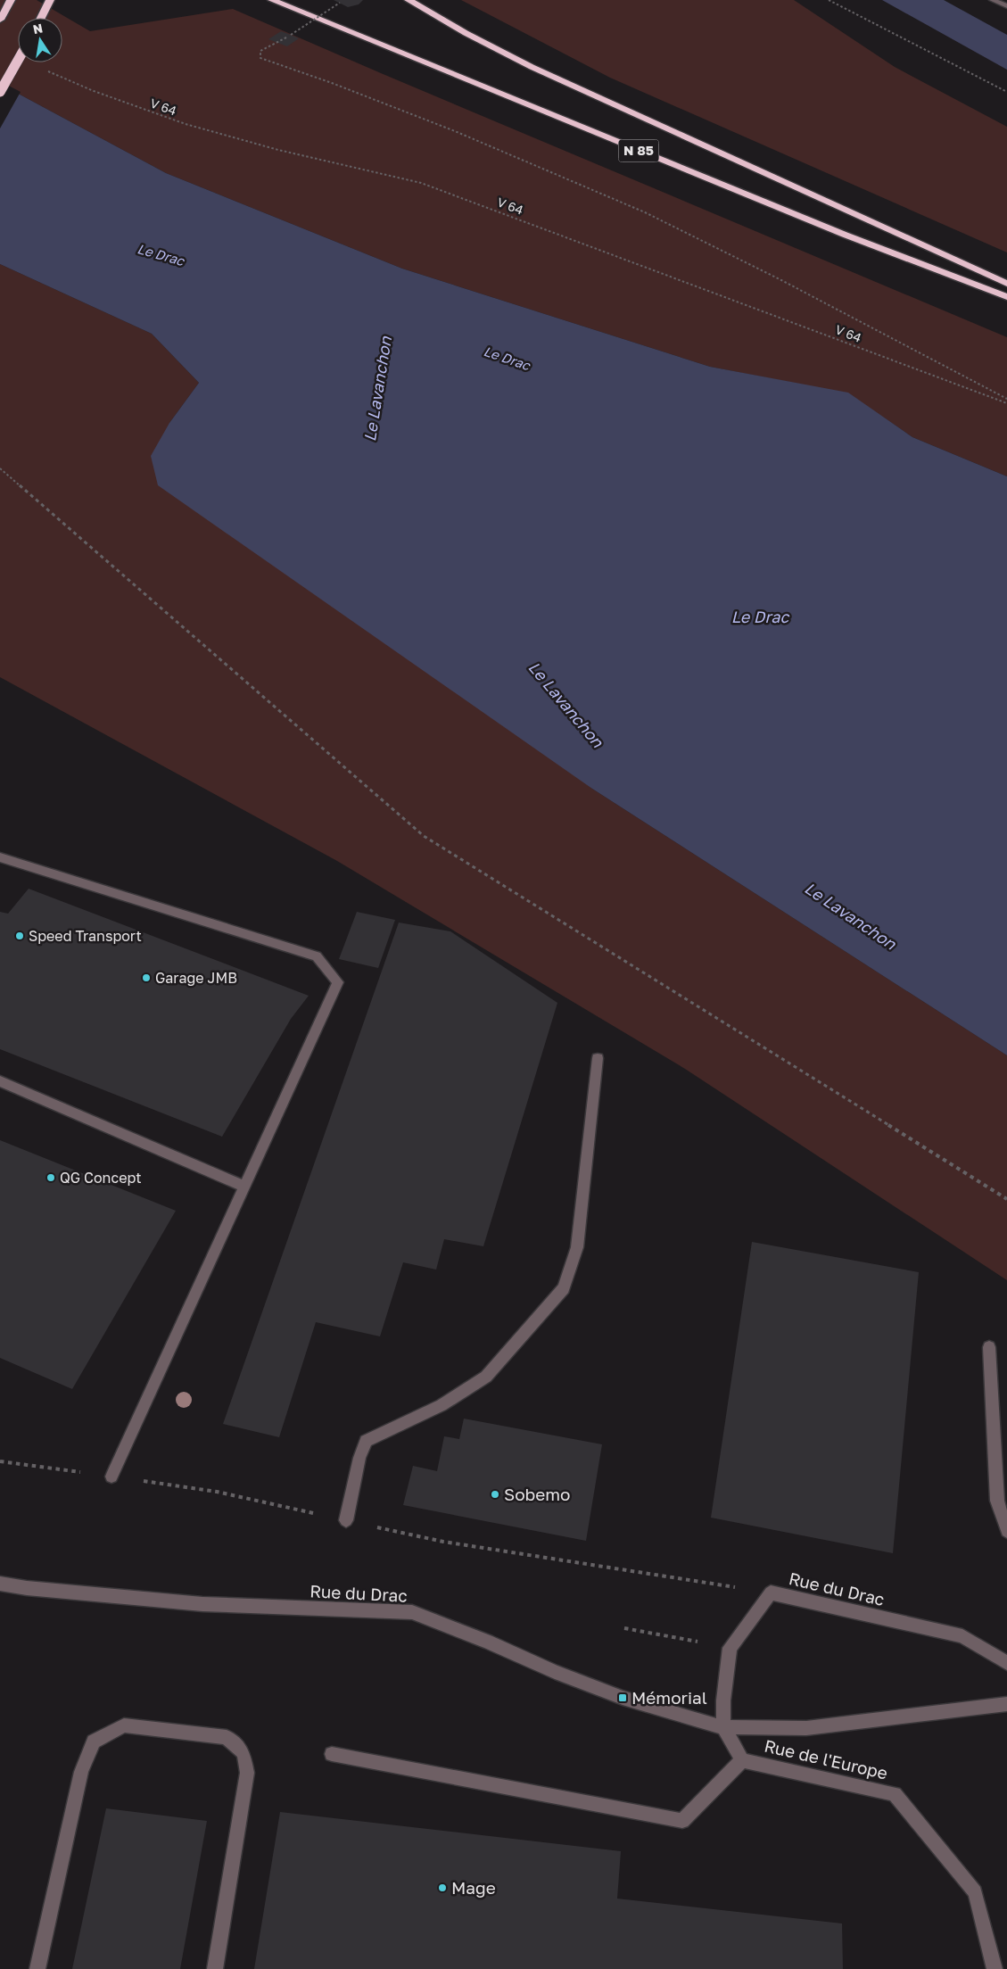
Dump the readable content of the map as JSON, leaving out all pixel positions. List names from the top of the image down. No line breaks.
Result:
{"streets":{"highway":["N 85"],"street":["Rue du Drac","Rue de l'Europe"],"path":["V 64"]},"crossings":[["Rue du Drac","Rue de l'Europe"]],"water":["Le Drac","Le Lavanchon"],"places":{"other":["Speed Transport","Garage JMB","QG Concept","Sobemo","Mage"],"transit":["Mémorial"]},"north":"top"}
